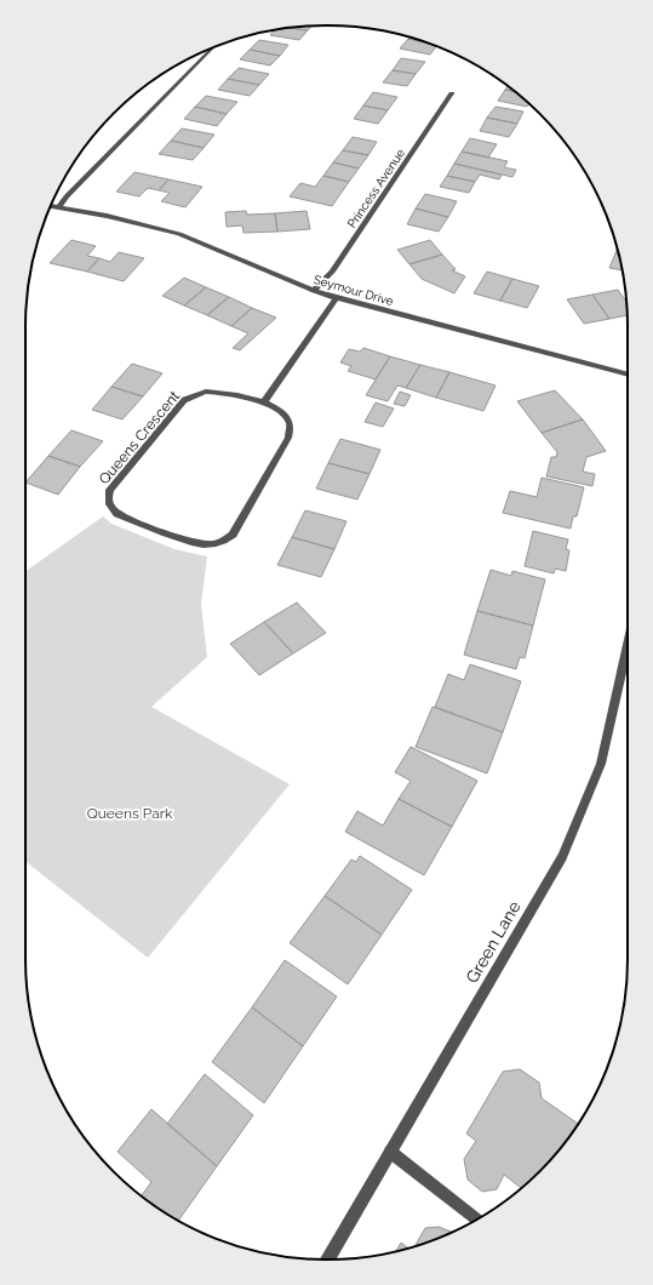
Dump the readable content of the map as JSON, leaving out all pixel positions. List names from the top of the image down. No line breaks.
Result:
{"streets":{"street":["Princess Avenue","Seymour Drive","Queens Crescent","Green Lane"]},"crossings":[["Princess Avenue","Seymour Drive"]],"parks":["Queens Park"]}
